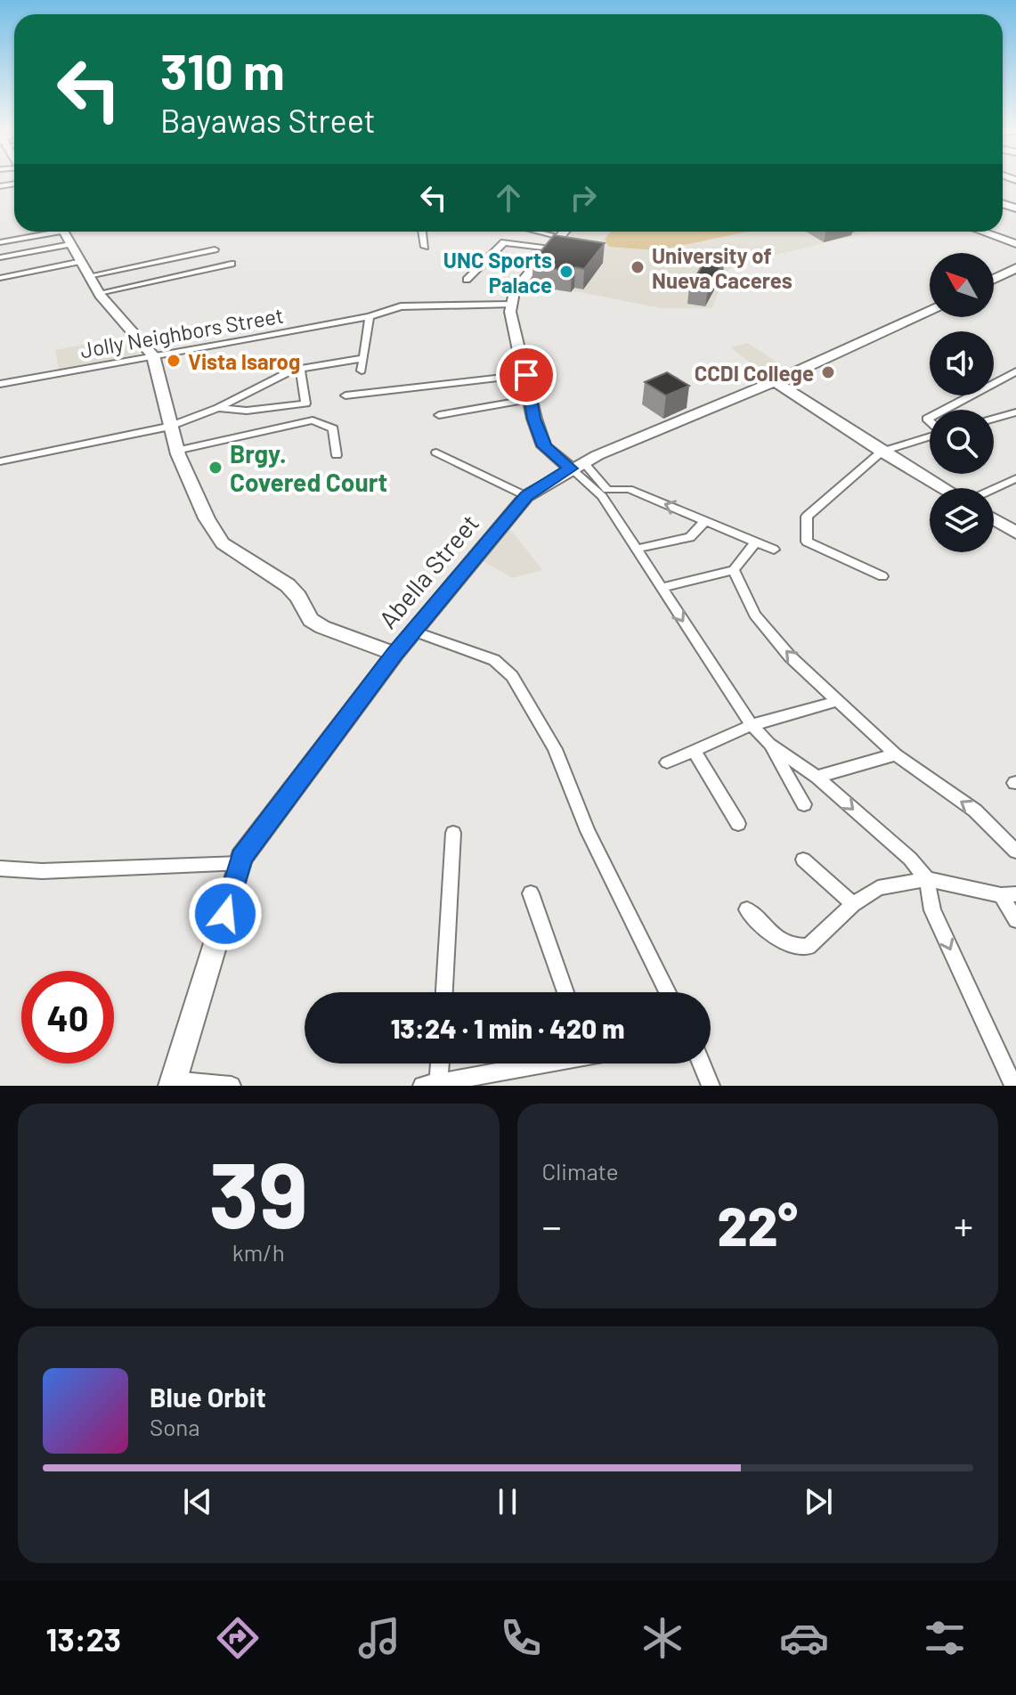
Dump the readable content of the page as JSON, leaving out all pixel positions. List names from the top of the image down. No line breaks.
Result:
{"streets":{"street":["Jolly Neighbors Street","Abella Street"]},"places":["University of Nueva Caceres","UNC Sports Palace","Vista Isarog","CCDI College","Brgy. Covered Court"],"north":"top left","page":{"turn":["310 m","Bayawas Street"],"limit":"40","trip":"13:24 · 1 min · 420 m","tile":[["39","km/h"],"Climate"],"heat":["−","22°","+"],"song":["Blue Orbit","Sona"],"tabs":"13:23"}}
